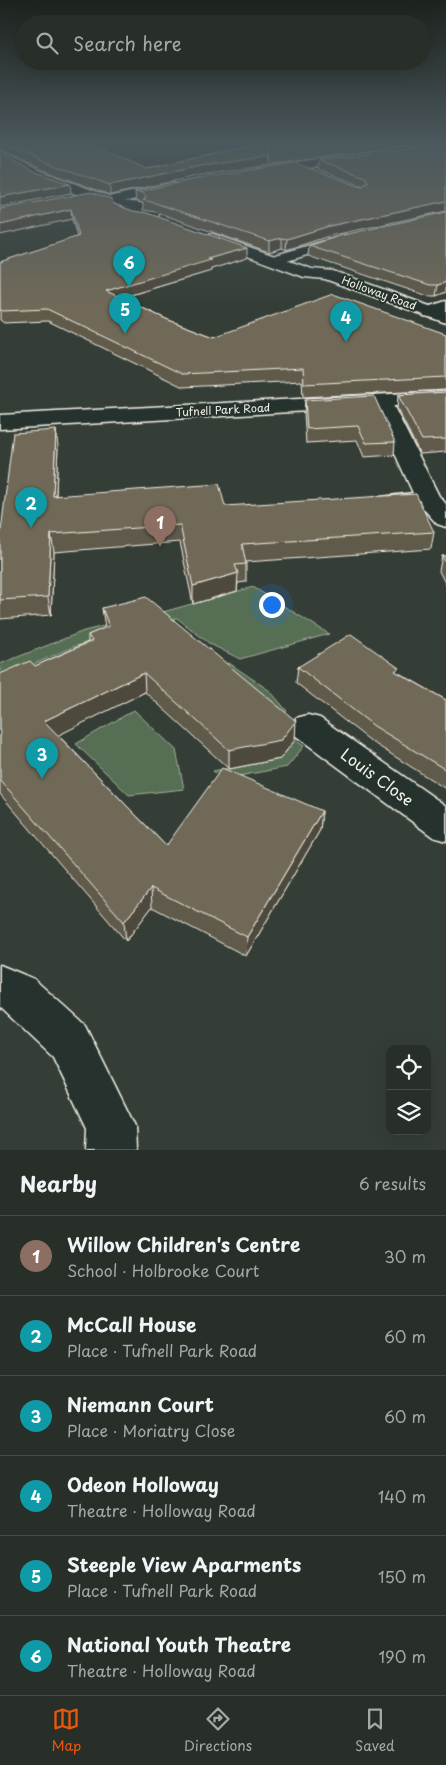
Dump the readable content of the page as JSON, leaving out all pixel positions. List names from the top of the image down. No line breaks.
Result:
{"streets":{"main road":["Holloway Road","Tufnell Park Road","Louis Close"]},"page":{"search":"Search here","pins":["6","5","4","2","1","3"],"heading":["Nearby","6 results"],"list":[{"mark":"1","name":"Willow Children's Centre","note":"School · Holbrooke Court","value":"30 m"},{"mark":"2","name":"McCall House","note":"Place · Tufnell Park Road","value":"60 m"},{"mark":"3","name":"Niemann Court","note":"Place · Moriatry Close","value":"60 m"},{"mark":"4","name":"Odeon Holloway","note":"Theatre · Holloway Road","value":"140 m"},{"mark":"5","name":"Steeple View Aparments","note":"Place · Tufnell Park Road","value":"150 m"},{"mark":"6","name":"National Youth Theatre","note":"Theatre · Holloway Road","value":"190 m"}],"nav":["Map","Directions","Saved"]}}
